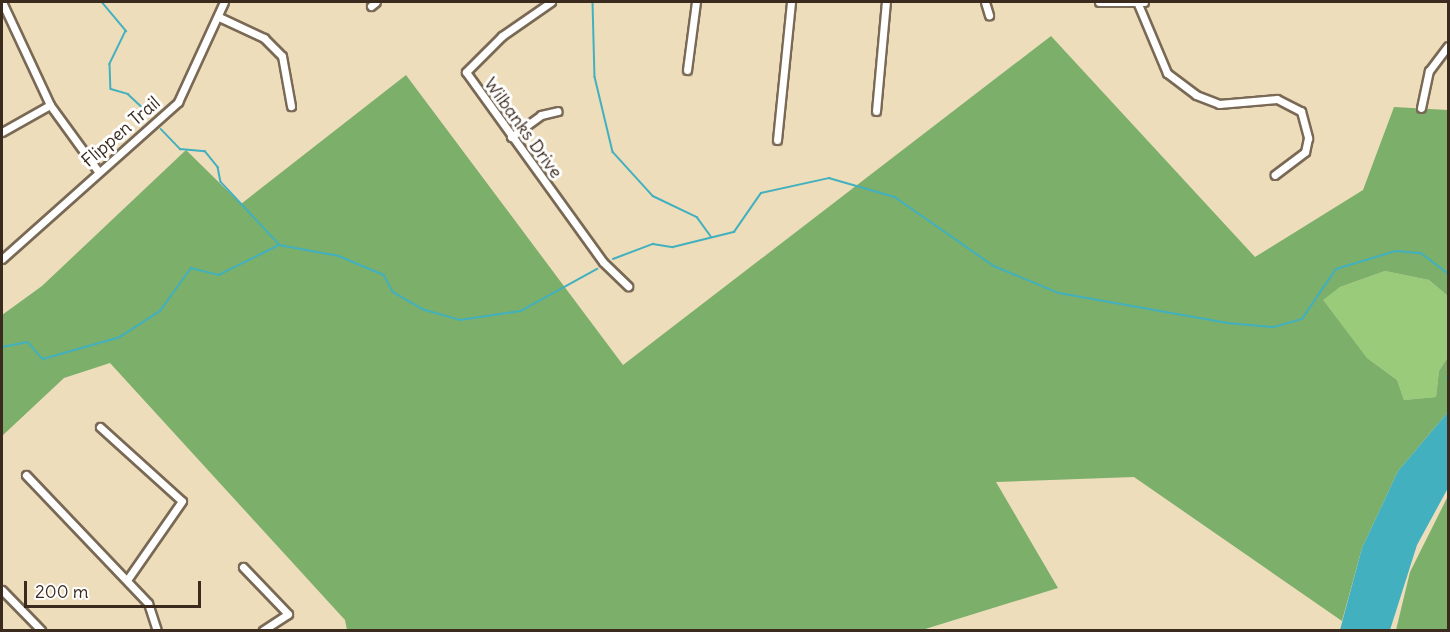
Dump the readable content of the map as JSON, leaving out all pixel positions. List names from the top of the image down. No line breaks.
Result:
{"streets":{"street":["Wilbanks Drive","Flippen Trail"]},"scale_bar":"200 m"}
